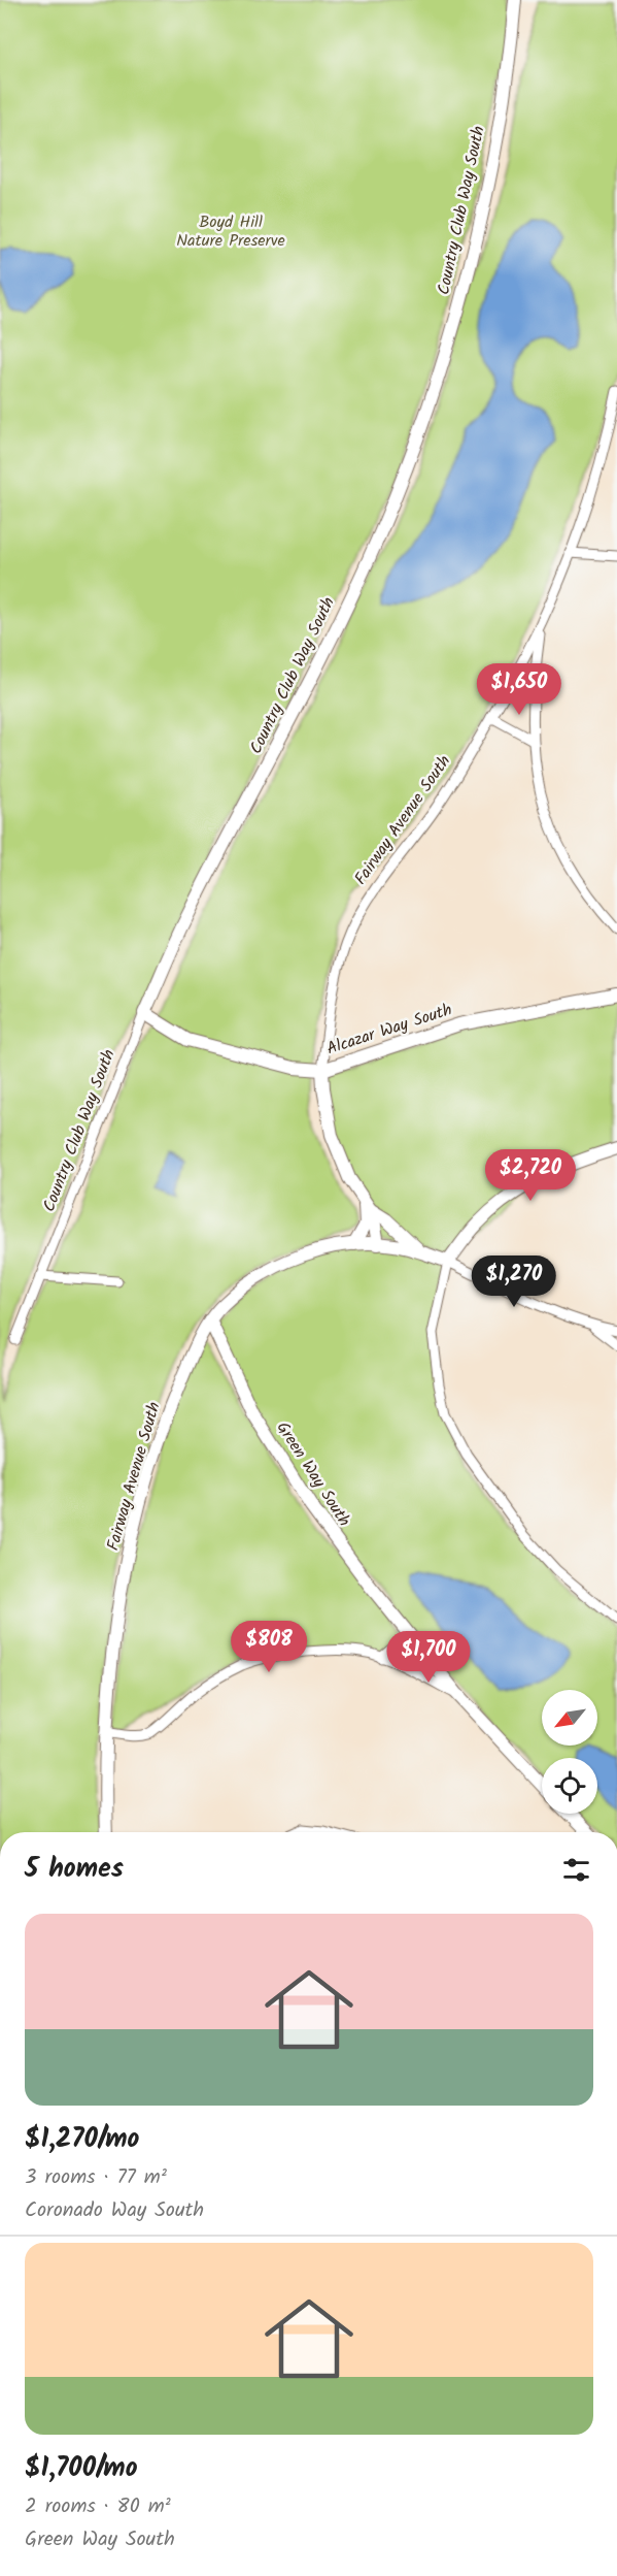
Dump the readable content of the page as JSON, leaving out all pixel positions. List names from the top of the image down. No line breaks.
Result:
{"streets":{"street":["Country Club Way South","Fairway Avenue South","Alcazar Way South","Green Way South"]},"crossings":[["Country Club Way South","Alcazar Way South"],["Fairway Avenue South","Alcazar Way South"],["Fairway Avenue South","Green Way South"]],"parks":["Boyd Hill Nature Preserve"],"north":"bottom left","page":{"price":["$1,650","$2,720","$1,270","$808","$1,700"],"heading":"5 homes","list":[{"name":"$1,270/mo","note":"3 rooms · 77 m² · Coronado Way South"},{"name":"$1,700/mo","note":"2 rooms · 80 m² · Green Way South"}]}}
